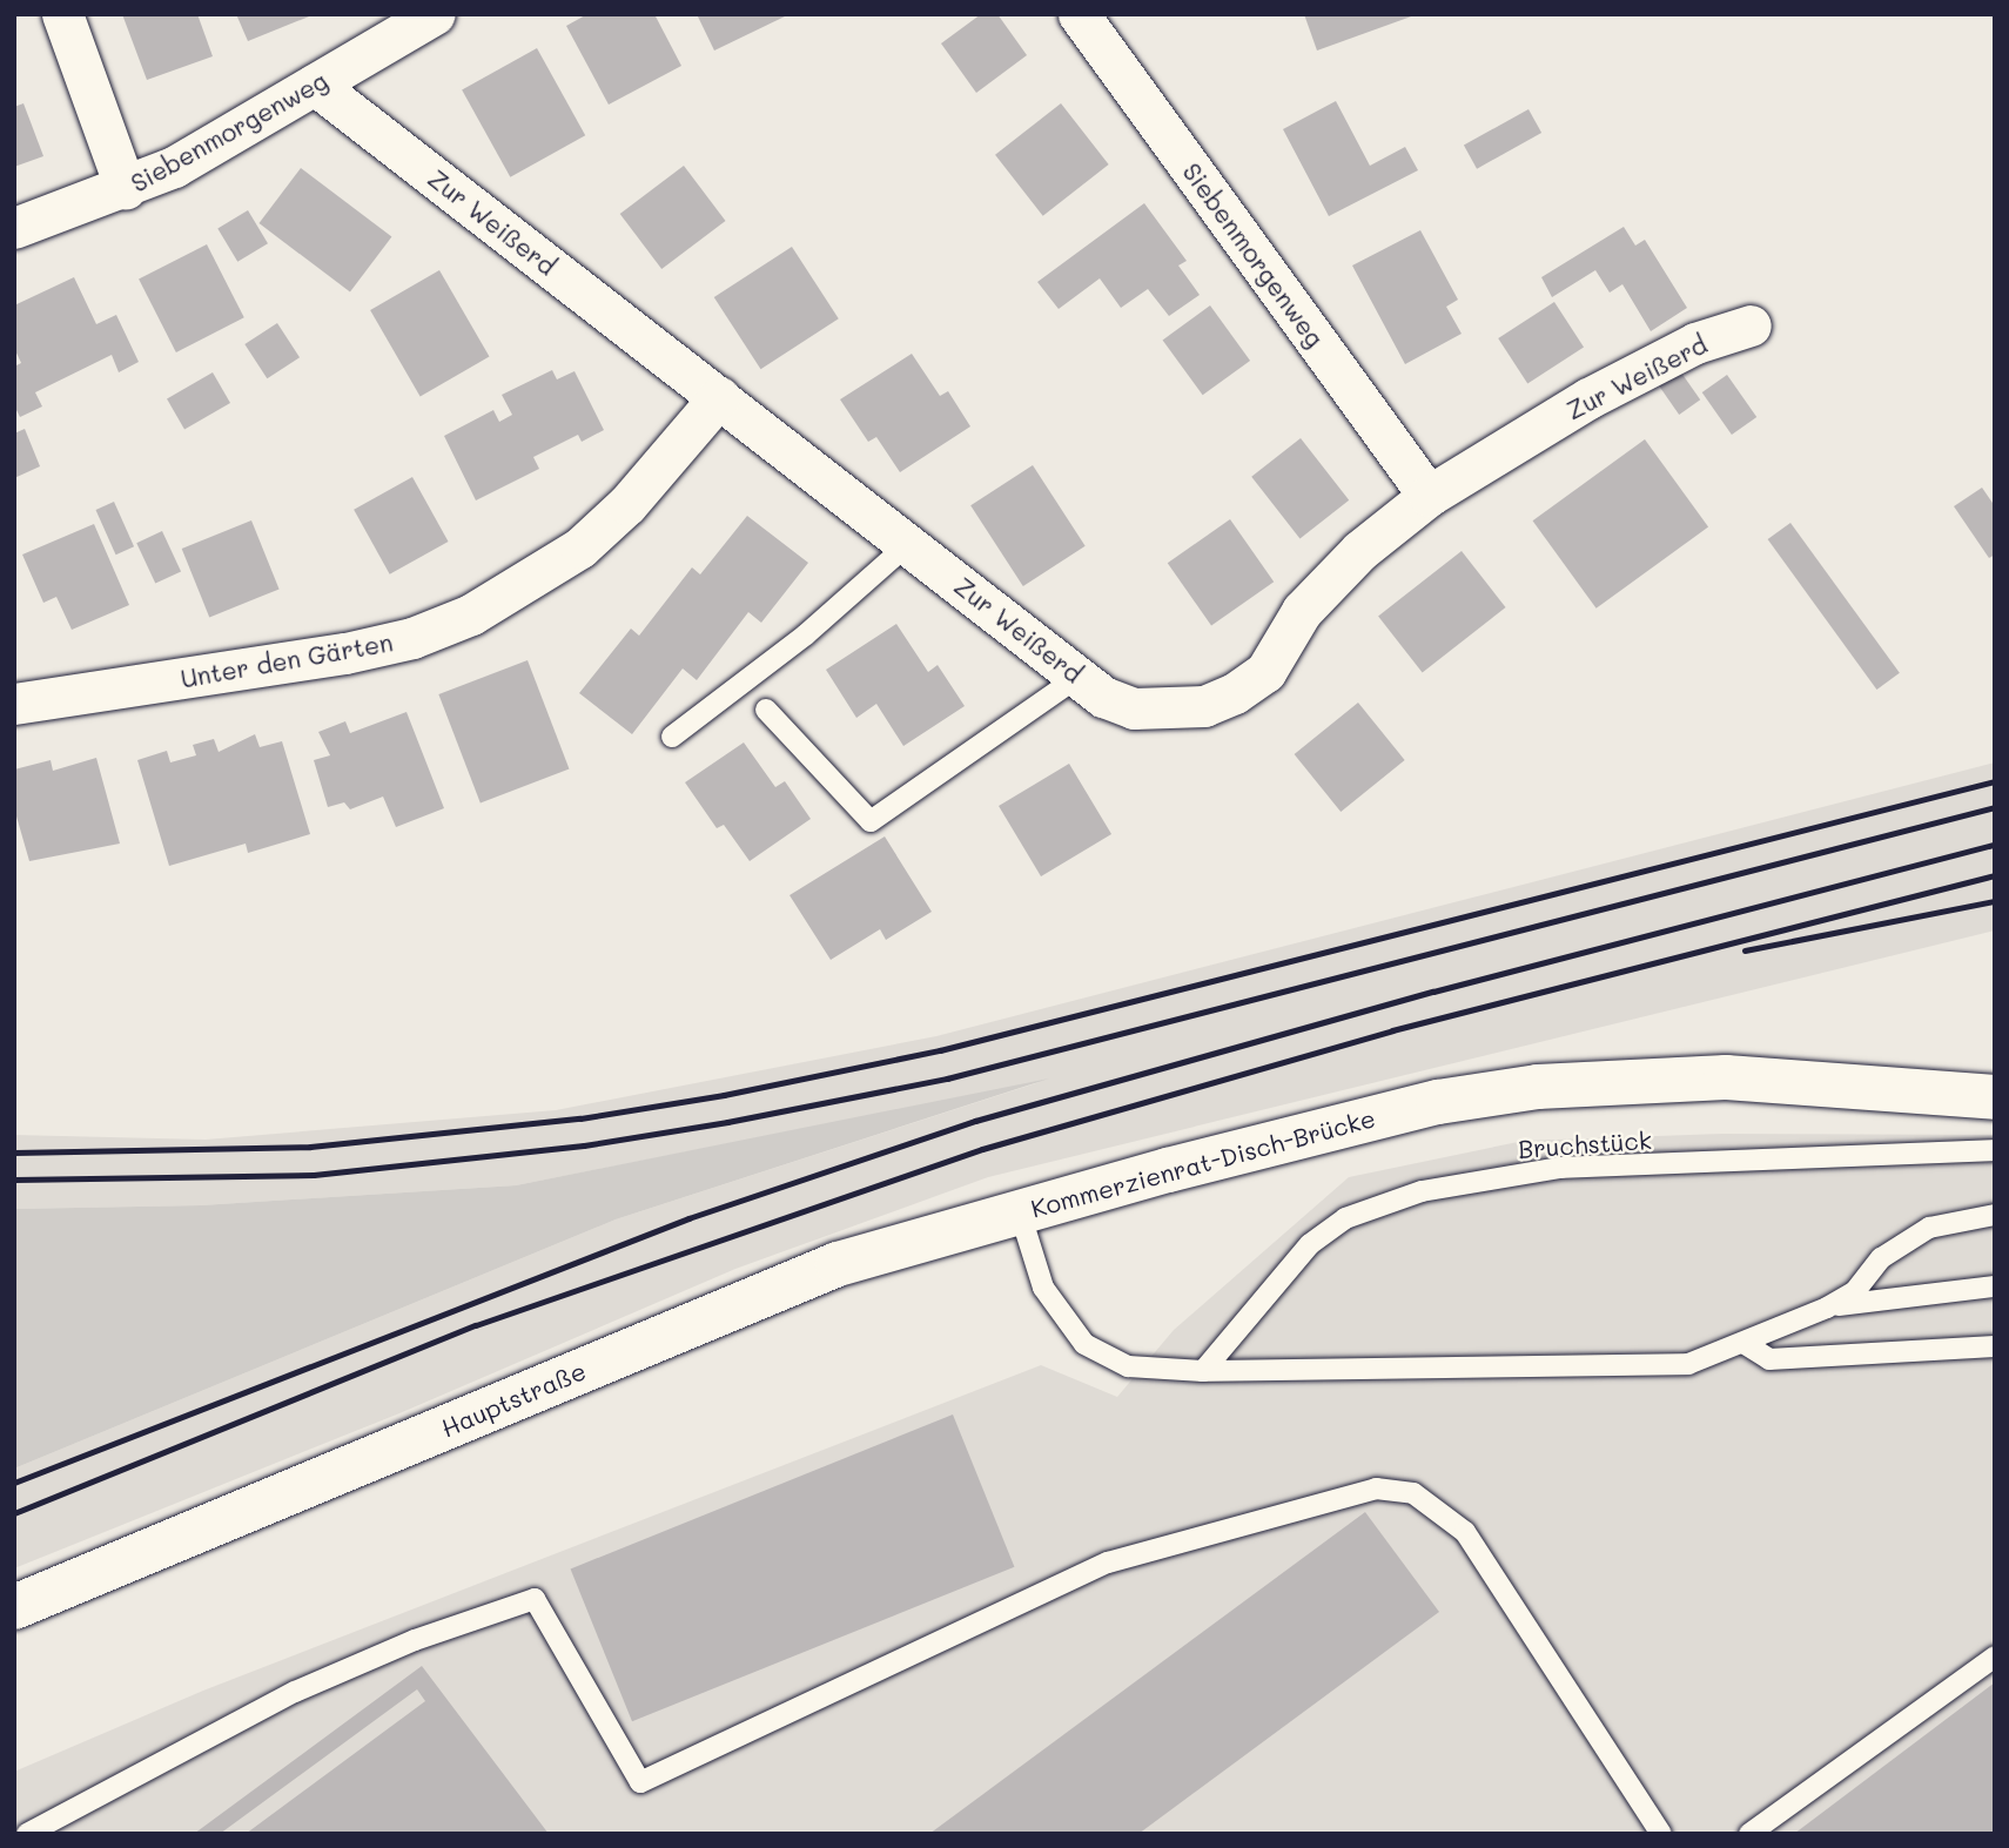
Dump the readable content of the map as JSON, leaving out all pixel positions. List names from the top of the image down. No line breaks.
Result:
{"streets":{"street":["Siebenmorgenweg","Zur Weißerd","Unter den Gärten","Kommerzienrat-Disch-Brücke","Hauptstraße"],"lane":["Bruchstück"]},"crossings":[["Siebenmorgenweg","Zur Weißerd"],["Zur Weißerd","Unter den Gärten"],["Bruchstück","Kommerzienrat-Disch-Brücke"],["Kommerzienrat-Disch-Brücke","Hauptstraße"]]}
